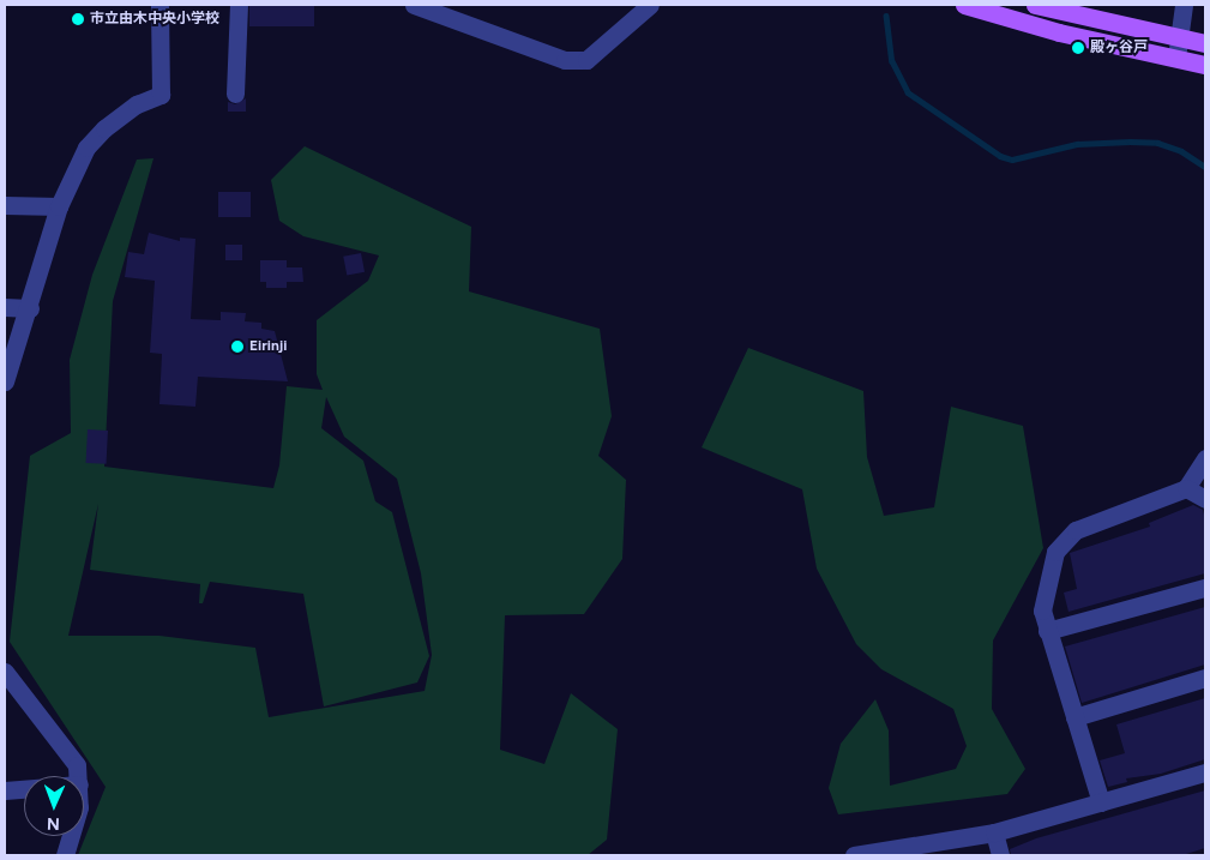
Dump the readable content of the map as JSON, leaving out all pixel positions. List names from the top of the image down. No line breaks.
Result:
{"places":["市立由木中央小学校","殿ヶ谷戸","Eirinji"],"north":"bottom"}
